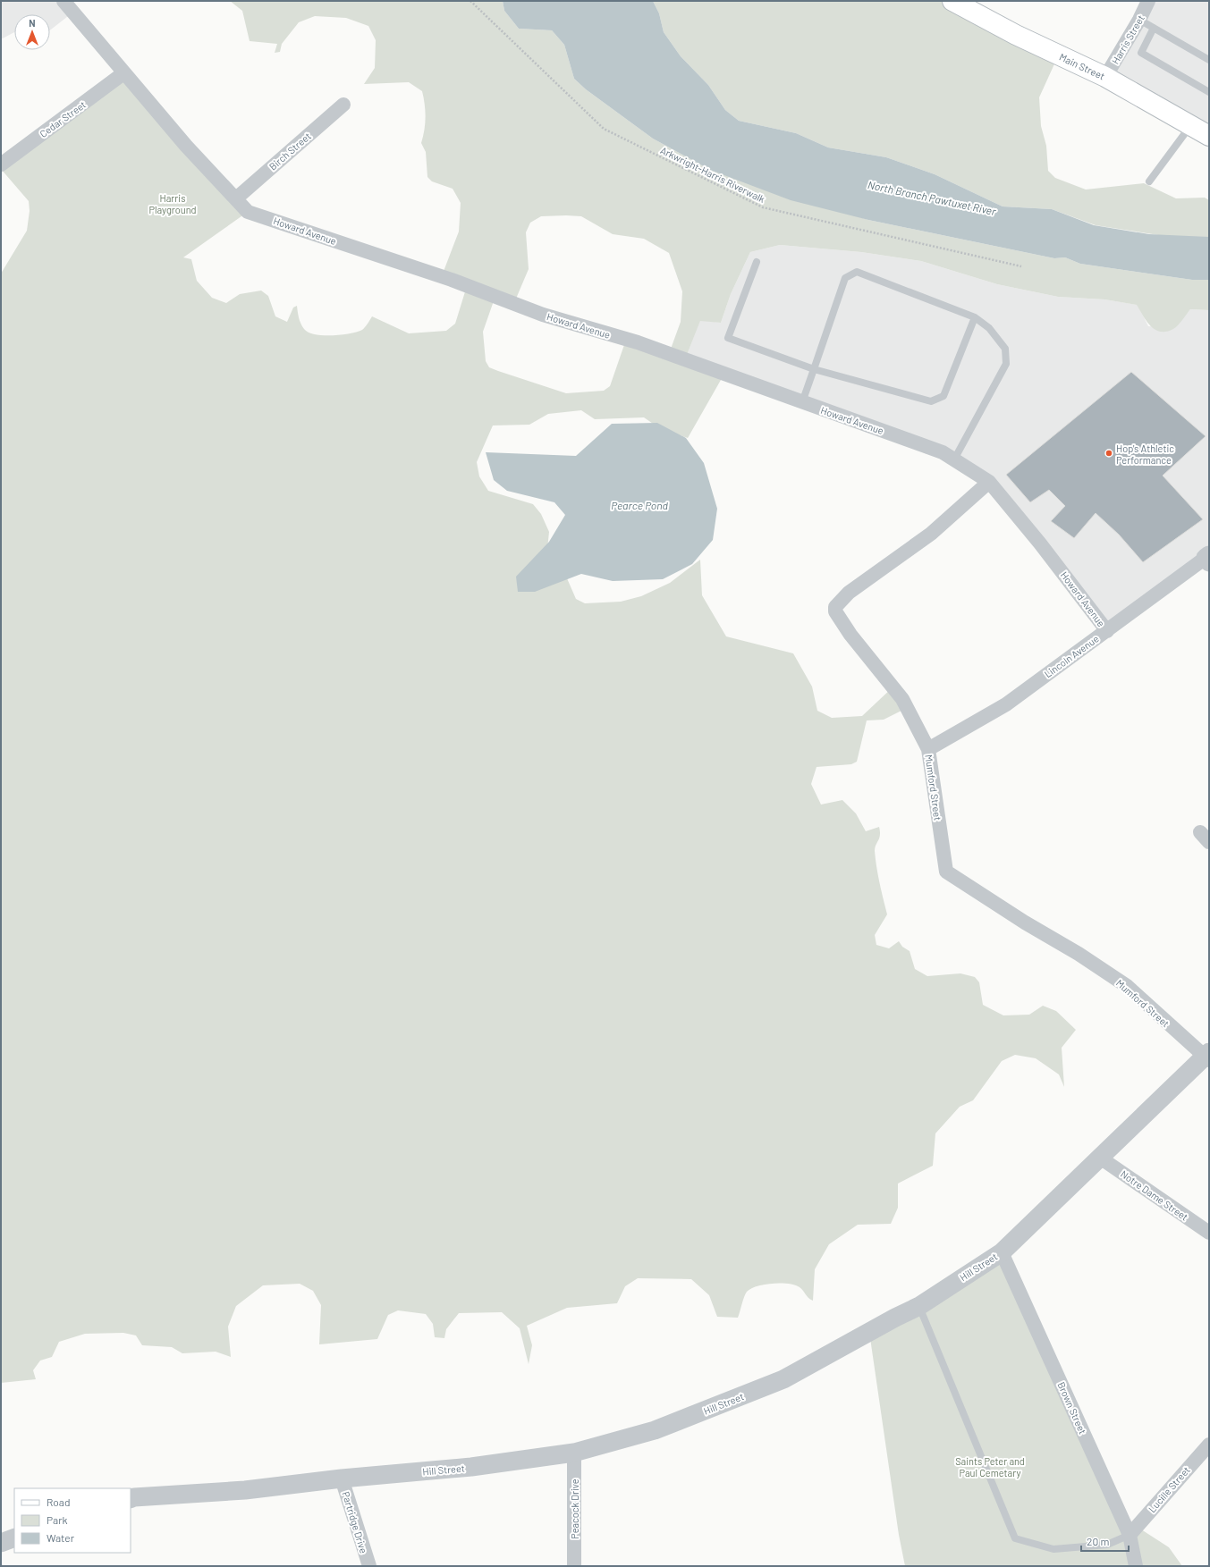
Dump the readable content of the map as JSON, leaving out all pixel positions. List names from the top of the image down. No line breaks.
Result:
{"streets":{"main road":["Main Street"],"street":["Harris Street","Cedar Street","Birch Street","Howard Avenue","Lincoln Avenue","Mumford Street","Notre Dame Street","Hill Street","Brown Street","Lucille Street","Peacock Drive","Partridge Drive"],"path":["Arkwright-Harris Riverwalk"]},"crossings":[["Harris Street","Main Street"],["Cedar Street","Howard Avenue"],["Birch Street","Howard Avenue"],["Howard Avenue","Lincoln Avenue"],["Howard Avenue","Mumford Street"],["Lincoln Avenue","Mumford Street"],["Mumford Street","Hill Street"],["Notre Dame Street","Hill Street"],["Hill Street","Brown Street"],["Hill Street","Peacock Drive"],["Hill Street","Partridge Drive"],["Brown Street","Lucille Street"]],"water":["North Branch Pawtuxet River","Pearce Pond"],"parks":["Harris Playground","Saints Peter and Paul Cemetary"],"places":["Hop's Athletic Performance"],"legend":["Road","Park","Water"],"scale_bar":"20 m","north":"top"}
